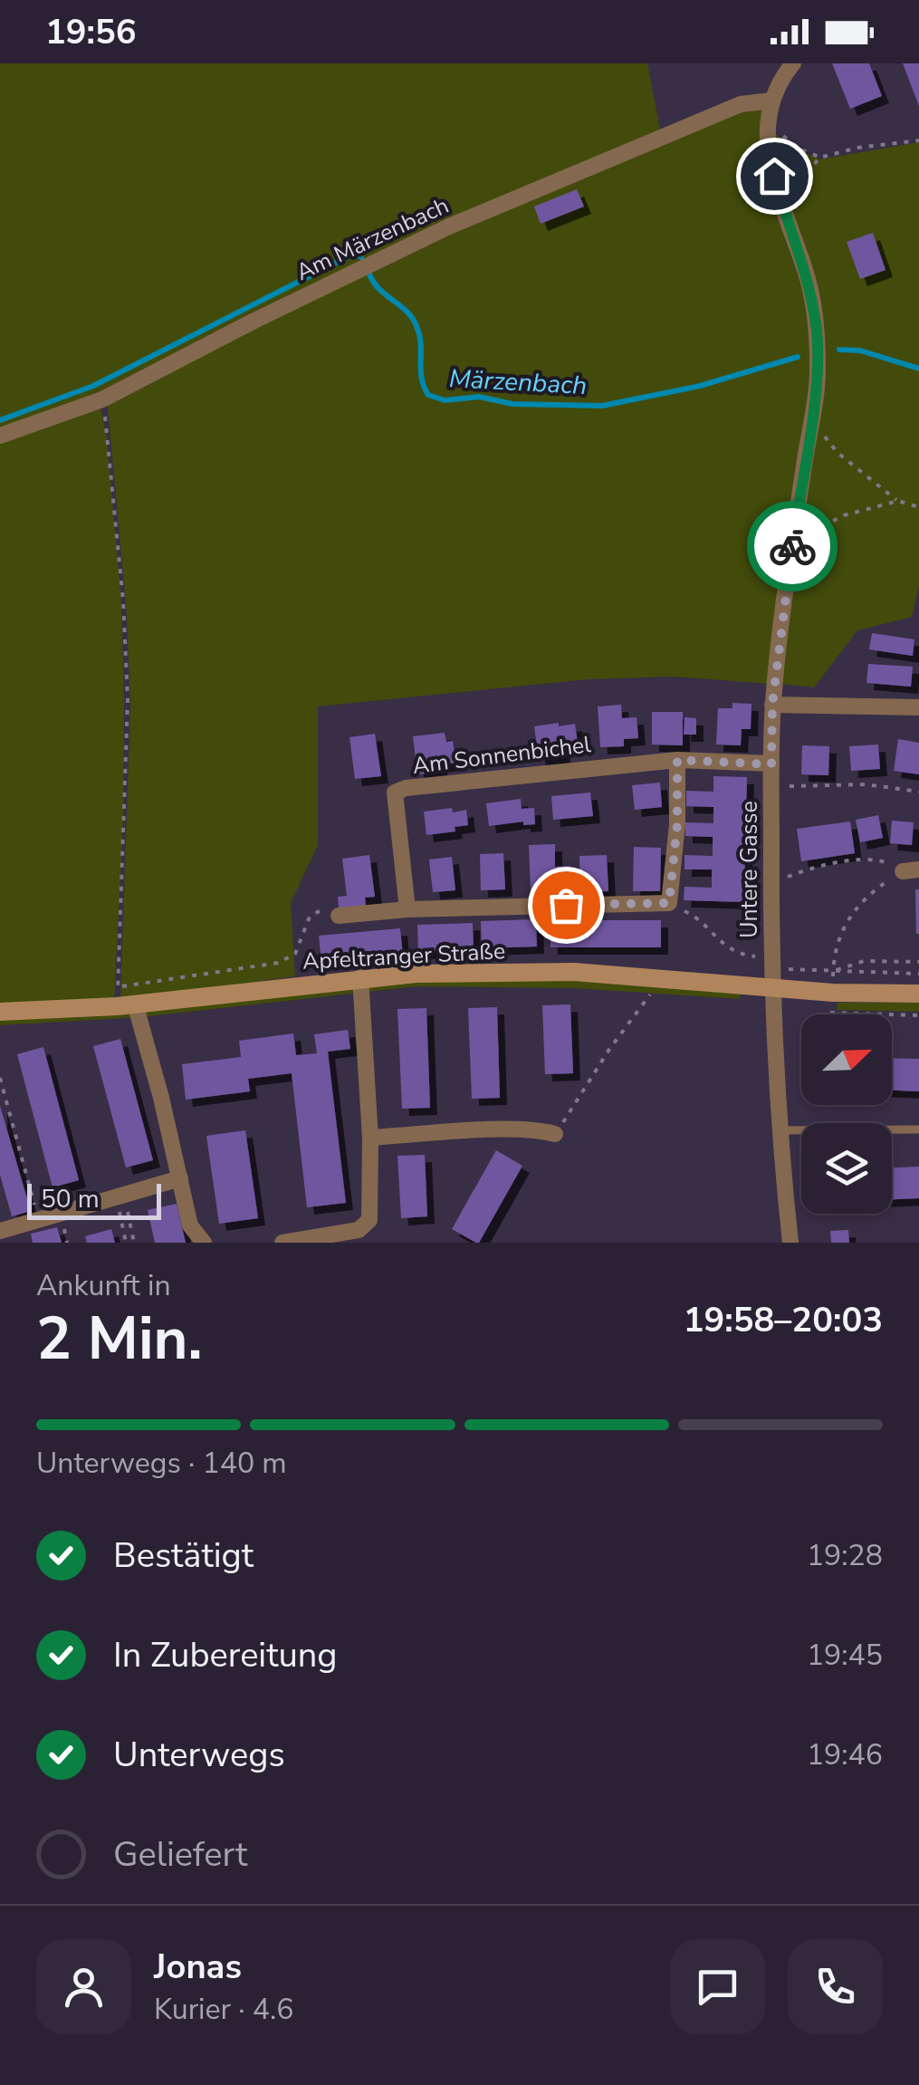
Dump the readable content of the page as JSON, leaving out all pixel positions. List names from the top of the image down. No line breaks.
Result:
{"streets":{"street":["Am Märzenbach","Am Sonnenbichel","Untere Gasse","Apfeltranger Straße"]},"crossings":[["Am Märzenbach","Untere Gasse"],["Am Sonnenbichel","Untere Gasse"],["Untere Gasse","Apfeltranger Straße"]],"water":["Märzenbach"],"scale_bar":"50 m","north":"top right","page":{"status":"19:56","scale":"50 m","heading":["2 Min.","Ankunft in","19:58–20:03"],"panel":["Jonas","Kurier · 4.6"],"bar":"Unterwegs · 140 m","list":[["Bestätigt","19:28"],["In Zubereitung","19:45"],["Unterwegs","19:46"],"Geliefert"]}}
